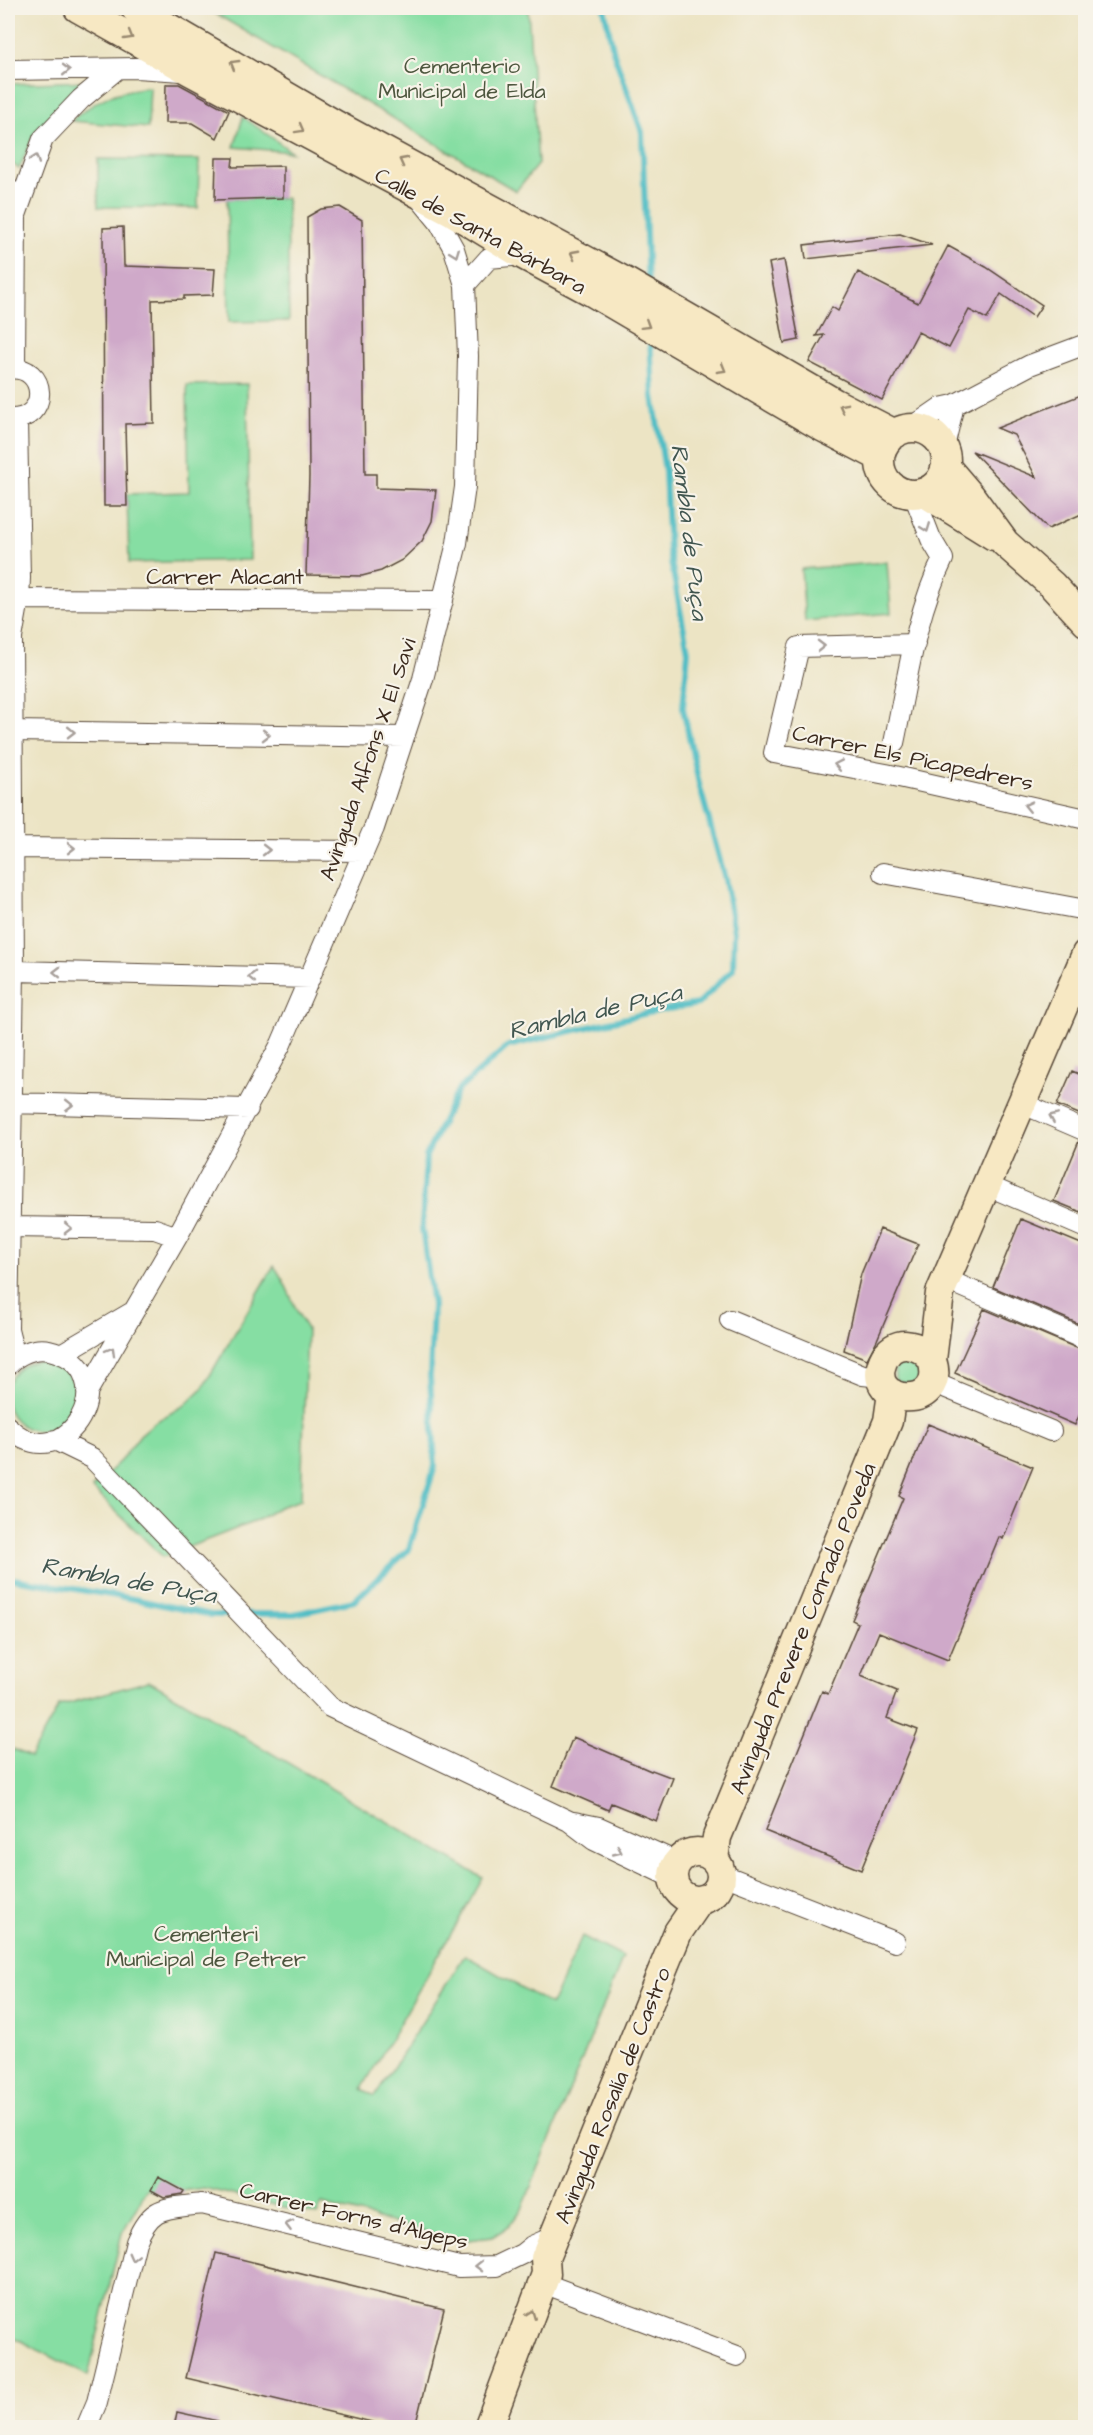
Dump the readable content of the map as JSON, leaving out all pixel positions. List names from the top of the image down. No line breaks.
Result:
{"streets":{"street":["Calle de Santa Bárbara","Carrer Alacant","Carrer Els Picapedrers","Avinguda Alfons X El Savi","Avinguda Prevere Conrado Poveda","Avinguda Rosalía de Castro","Carrer Forns d'Algeps"]},"crossings":[["Calle de Santa Bárbara","Avinguda Alfons X El Savi"],["Carrer Alacant","Avinguda Alfons X El Savi"],["Avinguda Prevere Conrado Poveda","Avinguda Rosalía de Castro"],["Avinguda Rosalía de Castro","Carrer Forns d'Algeps"]],"water":["Rambla de Puça"],"parks":["Cementerio Municipal de Elda","Cementeri Municipal de Petrer"]}
